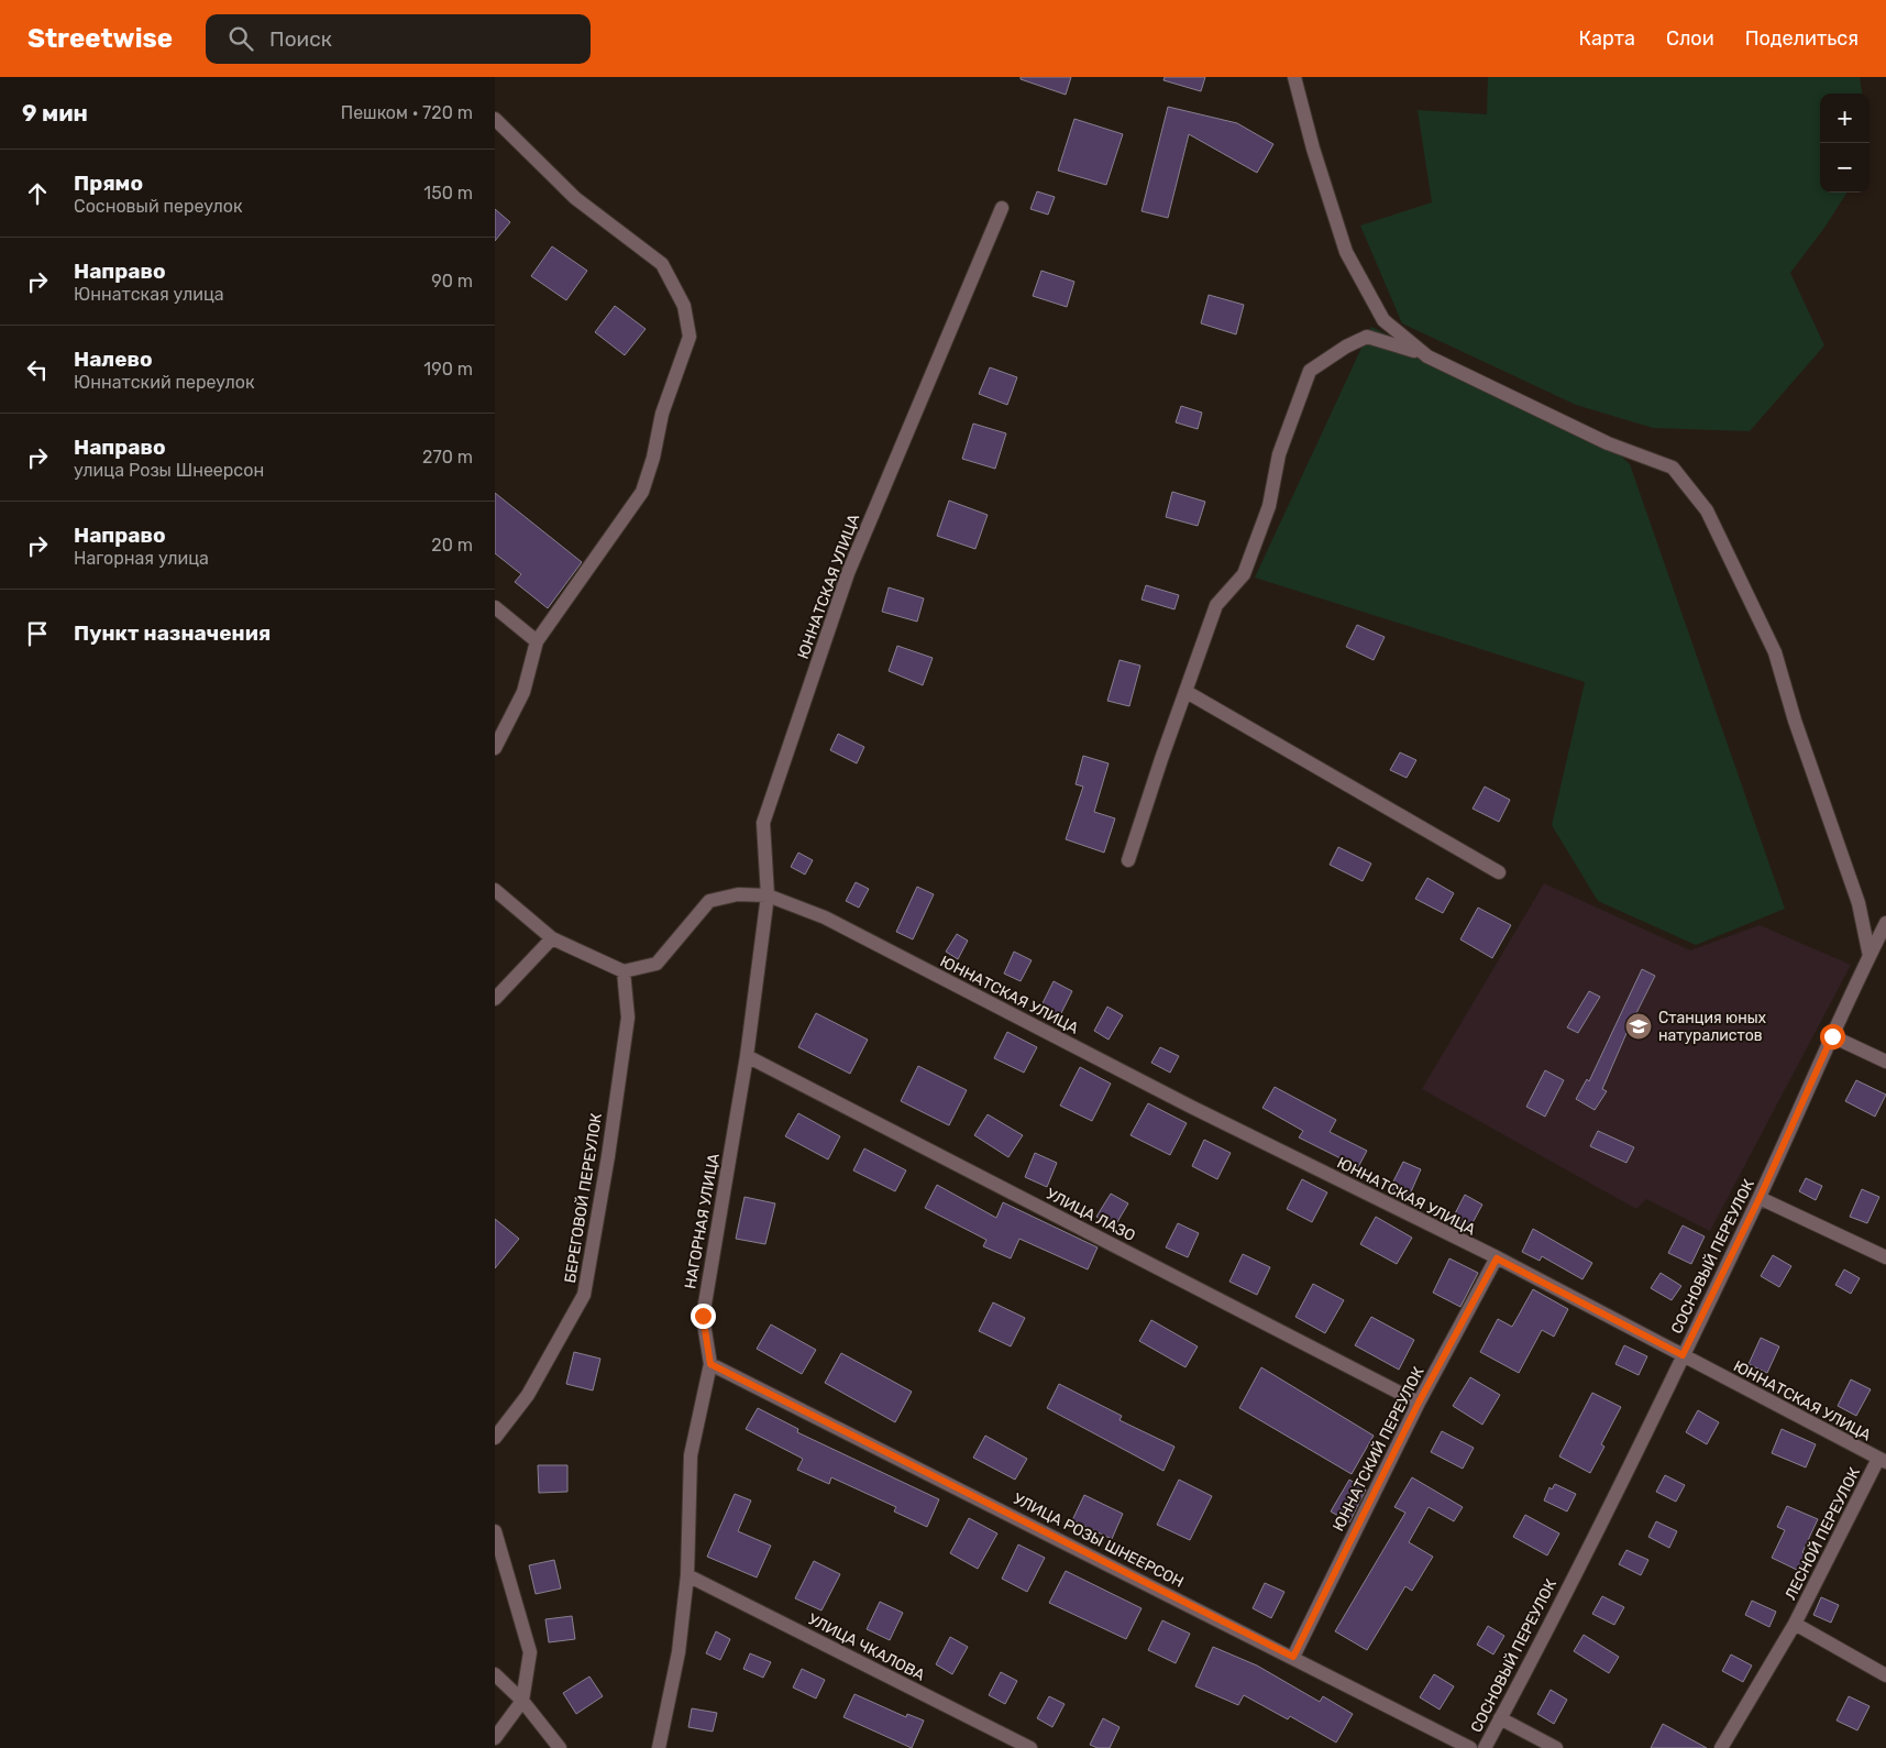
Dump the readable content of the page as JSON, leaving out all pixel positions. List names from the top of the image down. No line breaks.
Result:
{"streets":{"street":["ЮННАТСКАЯ УЛИЦА","БЕРЕГОВОЙ ПЕРЕУЛОК","УЛИЦА ЛАЗО","НАГОРНАЯ УЛИЦА","СОСНОВЫЙ ПЕРЕУЛОК","ЮННАТСКИЙ ПЕРЕУЛОК","ЛЕСНОЙ ПЕРЕУЛОК","УЛИЦА РОЗЫ ШНЕЕРСОН","УЛИЦА ЧКАЛОВА"]},"crossings":[["ЮННАТСКАЯ УЛИЦА","НАГОРНАЯ УЛИЦА"],["ЮННАТСКАЯ УЛИЦА","СОСНОВЫЙ ПЕРЕУЛОК"],["ЮННАТСКАЯ УЛИЦА","ЮННАТСКИЙ ПЕРЕУЛОК"],["ЮННАТСКАЯ УЛИЦА","ЛЕСНОЙ ПЕРЕУЛОК"],["УЛИЦА ЛАЗО","НАГОРНАЯ УЛИЦА"],["УЛИЦА ЛАЗО","ЮННАТСКИЙ ПЕРЕУЛОК"],["НАГОРНАЯ УЛИЦА","УЛИЦА РОЗЫ ШНЕЕРСОН"],["НАГОРНАЯ УЛИЦА","УЛИЦА ЧКАЛОВА"],["ЮННАТСКИЙ ПЕРЕУЛОК","УЛИЦА РОЗЫ ШНЕЕРСОН"]],"places":{"school or university":["Станция юных натуралистов"]},"page":{"header":"Streetwise","search":"Поиск","nav":["Карта","Слои","Поделиться"],"heading":["9 мин","Пешком · 720 m"],"map_buttons":["+","−"],"list":[["Прямо","Сосновый переулок","150 m"],["Направо","Юннатская улица","90 m"],["Налево","Юннатский переулок","190 m"],["Направо","улица Розы Шнеерсон","270 m"],["Направо","Нагорная улица","20 m"],"Пункт назначения"]}}
